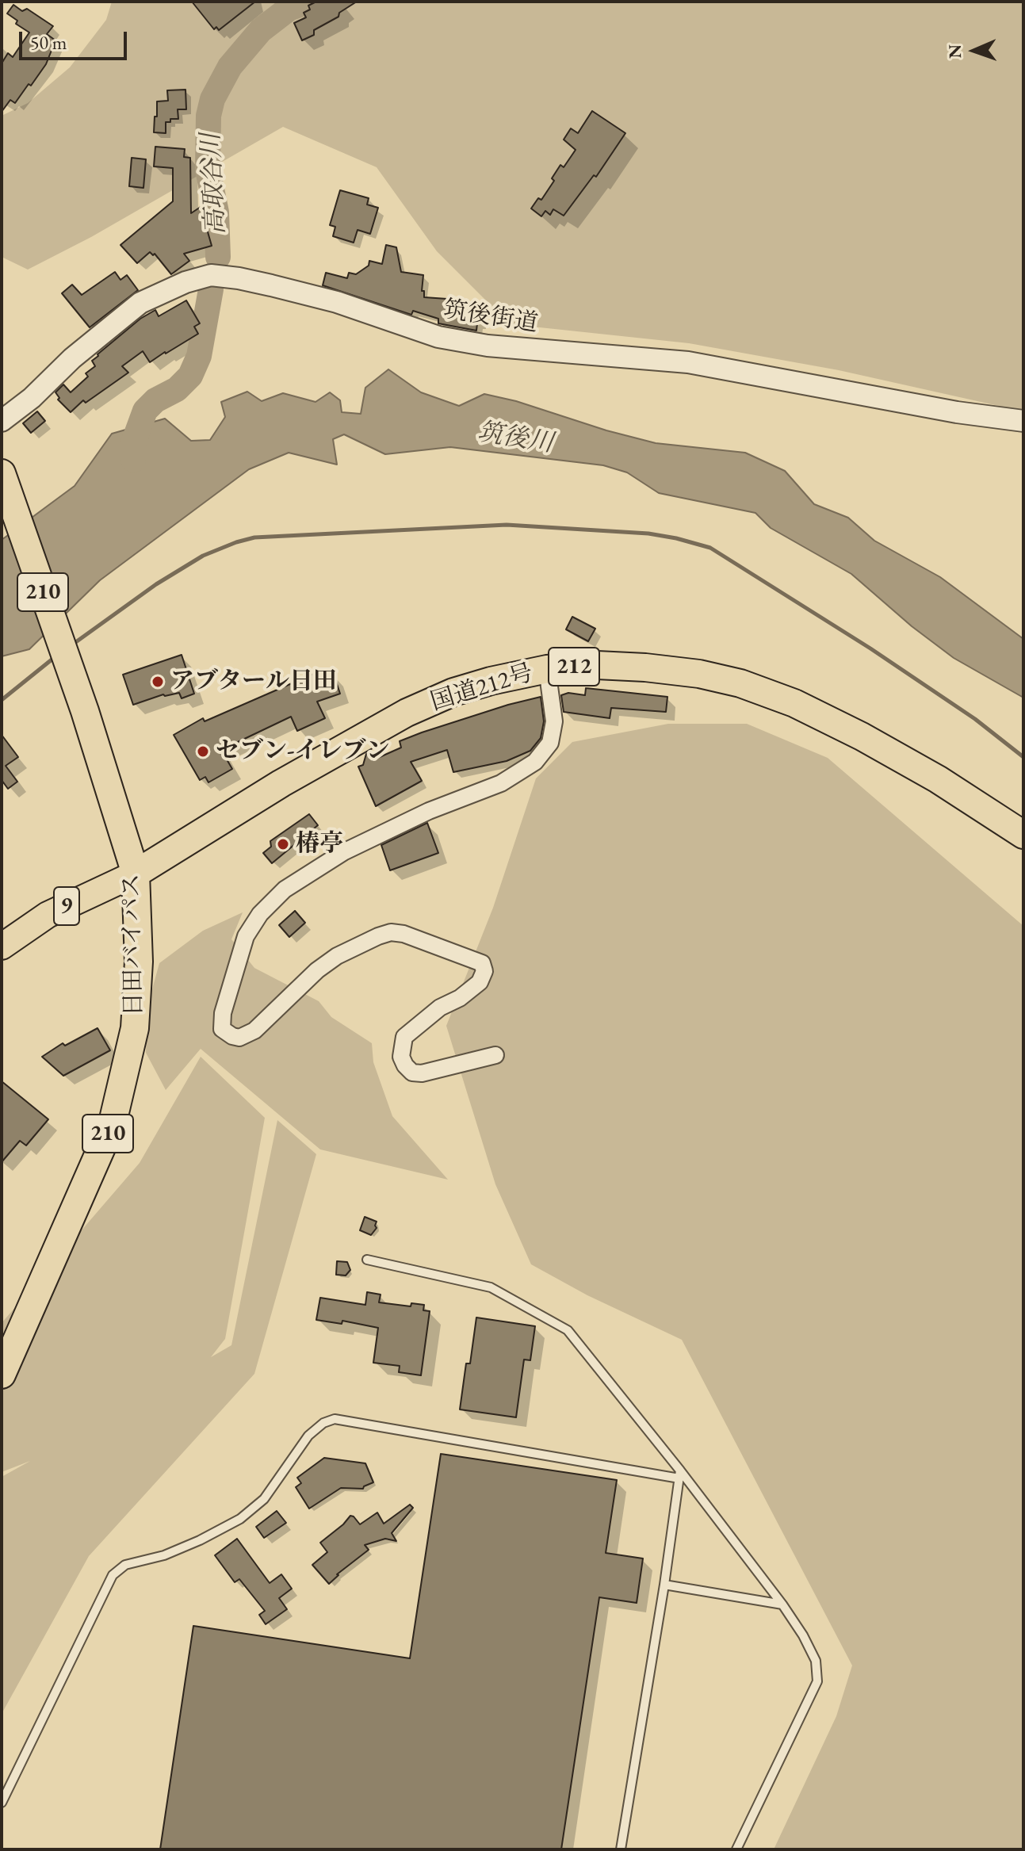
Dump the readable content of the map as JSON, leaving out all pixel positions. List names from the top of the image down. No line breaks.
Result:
{"streets":{"highway":["210","212","国道212号","日田バイパス"],"main road":["9"],"street":["筑後街道"]},"crossings":[["国道212号","9"],["国道212号","日田バイパス"],["9","日田バイパス"]],"water":["高取谷川","筑後川"],"places":["アブタール日田","セブン-イレブン","椿亭"],"scale_bar":"50 m","north":"left"}
